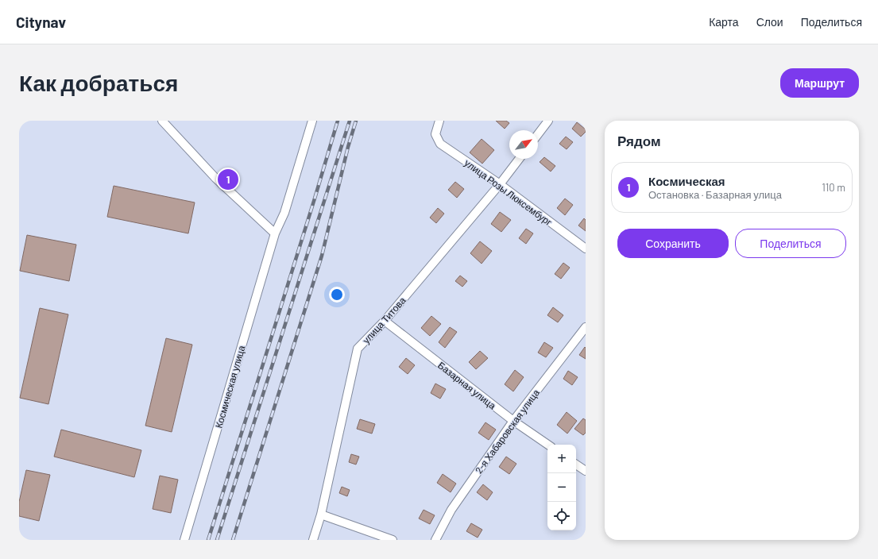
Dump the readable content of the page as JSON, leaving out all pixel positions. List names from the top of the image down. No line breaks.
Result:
{"streets":{"street":["улица Розы Люксембург","улица Титова","Базарная улица","Космическая улица","2-я Хабаровская улица"]},"crossings":[["улица Розы Люксембург","улица Титова"],["улица Титова","Базарная улица"],["Базарная улица","2-я Хабаровская улица"]],"north":"top right","page":{"header":"Citynav","nav":["Карта","Слои","Поделиться"],"buttons":["Маршрут",["Сохранить","Поделиться"]],"title":"Как добраться","heading":"Рядом","list":[{"mark":"1","name":"Космическая","note":"Остановка · Базарная улица","value":"110 m"}],"pins":"1","map_buttons":["+","−"]}}
